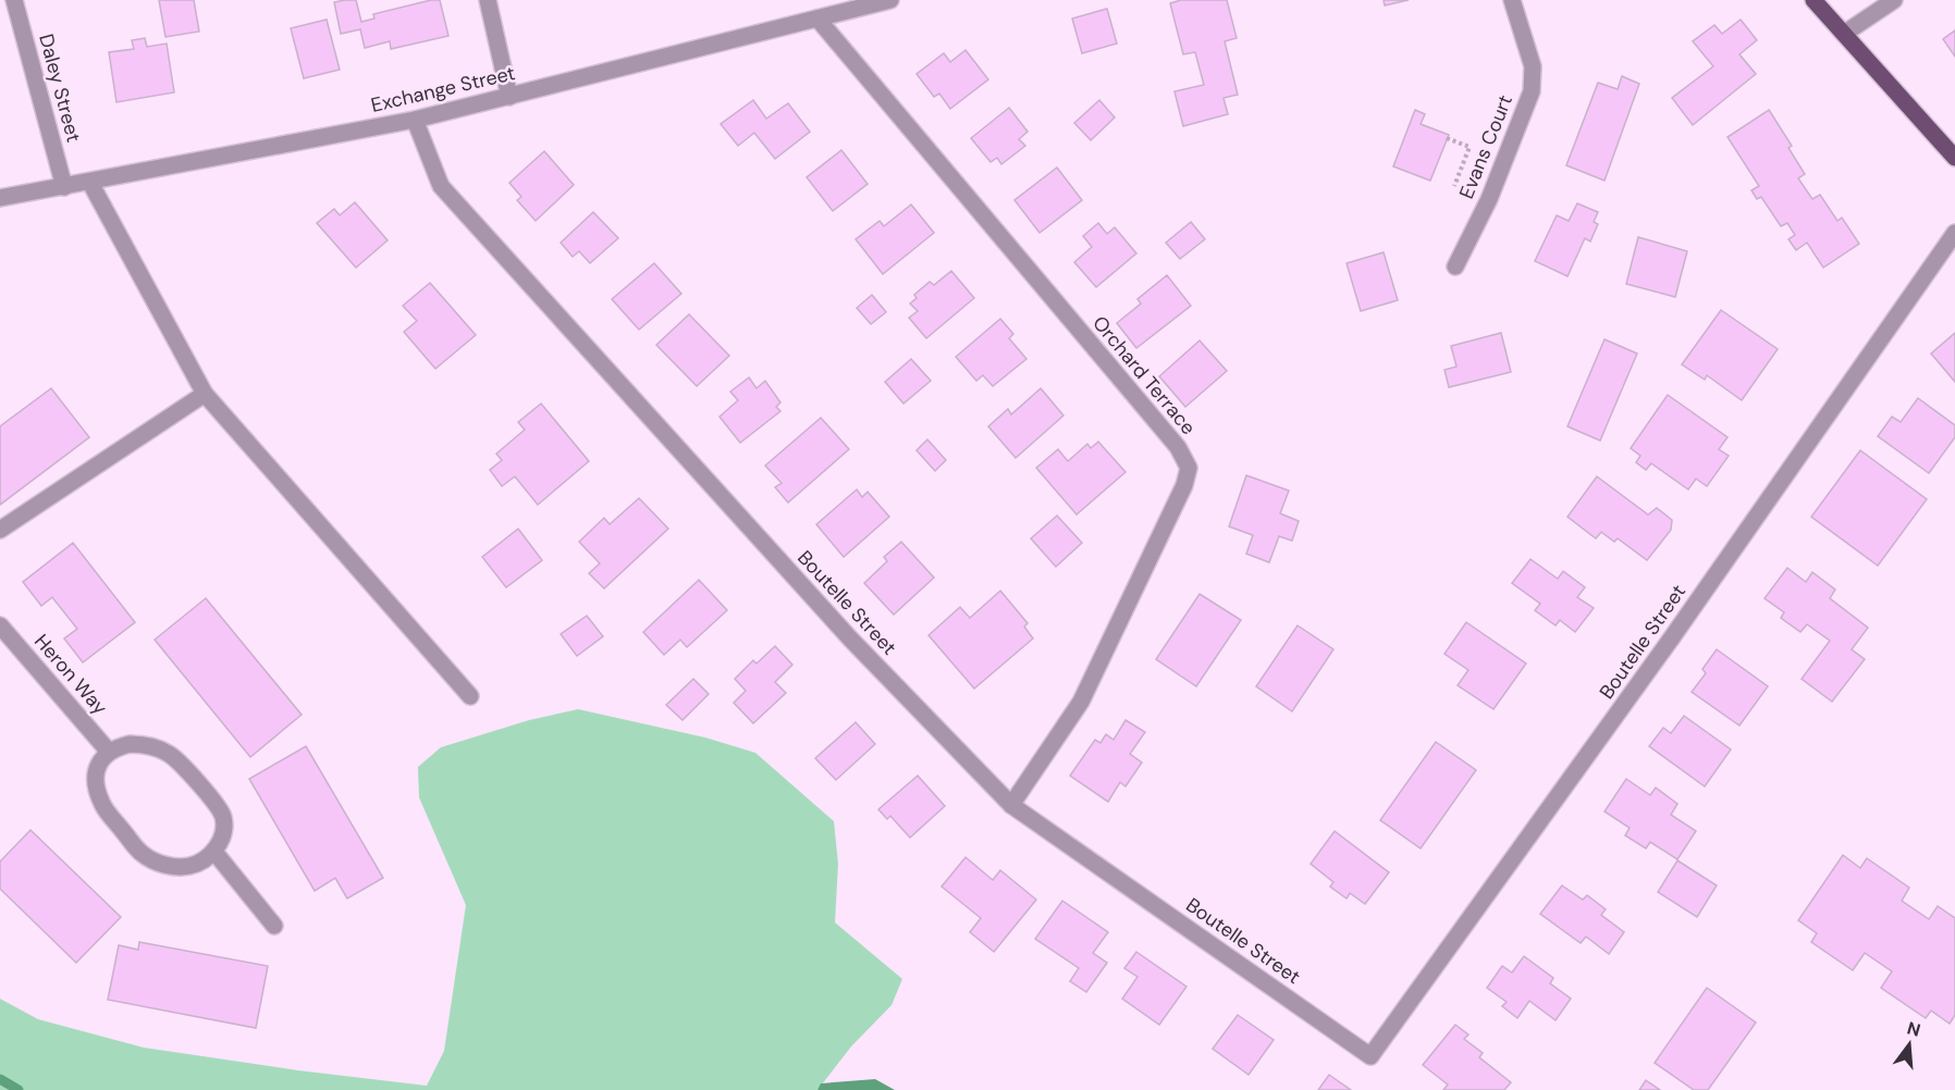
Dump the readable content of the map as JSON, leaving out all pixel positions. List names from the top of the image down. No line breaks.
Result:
{"streets":{"street":["Daley Street","Exchange Street","Evans Court","Orchard Terrace","Boutelle Street","Heron Way"]},"crossings":[["Daley Street","Exchange Street"],["Exchange Street","Orchard Terrace"],["Exchange Street","Boutelle Street"],["Orchard Terrace","Boutelle Street"]],"north":"top"}
